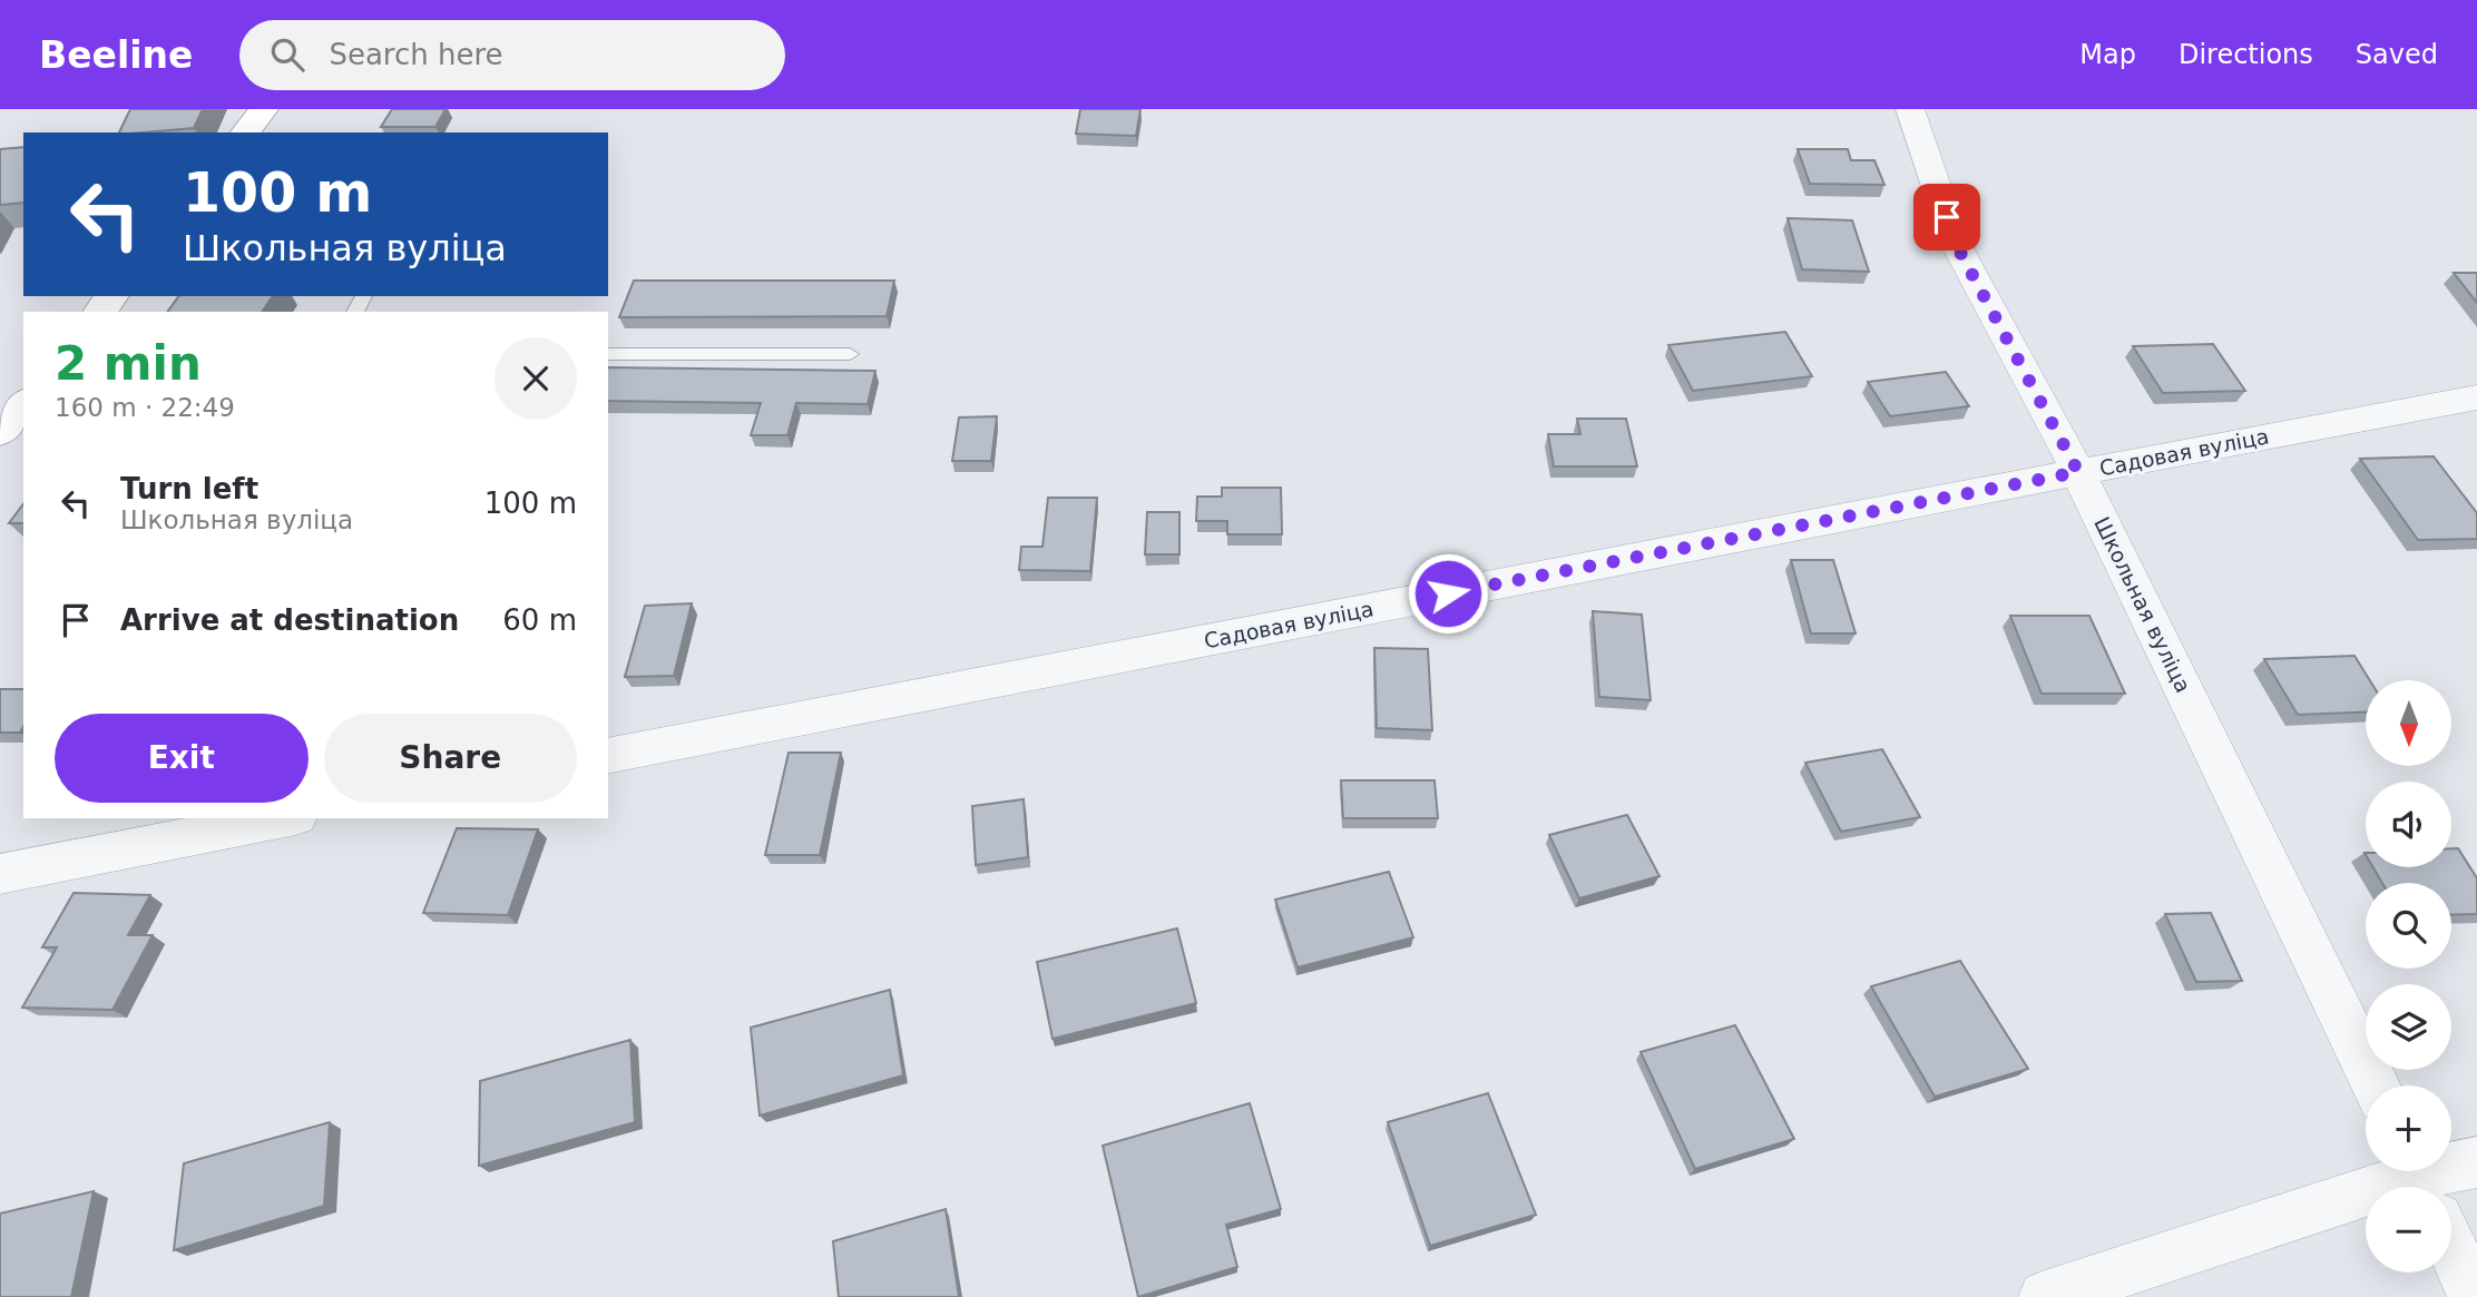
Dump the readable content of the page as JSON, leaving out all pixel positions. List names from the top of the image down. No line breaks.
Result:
{"streets":{"street":["Садовая вуліца","Школьная вуліца"]},"crossings":[["Садовая вуліца","Школьная вуліца"]],"north":"bottom","page":{"header":"Beeline","search":"Search here","nav":["Map","Directions","Saved"],"turn":["100 m","Школьная вуліца"],"heading":["2 min","160 m · 22:49"],"list":[{"name":"Turn left","note":"Школьная вуліца","value":"100 m"},{"name":"Arrive at destination","value":"60 m"}],"map_buttons":["+","−"],"buttons":["Exit","Share"]}}
